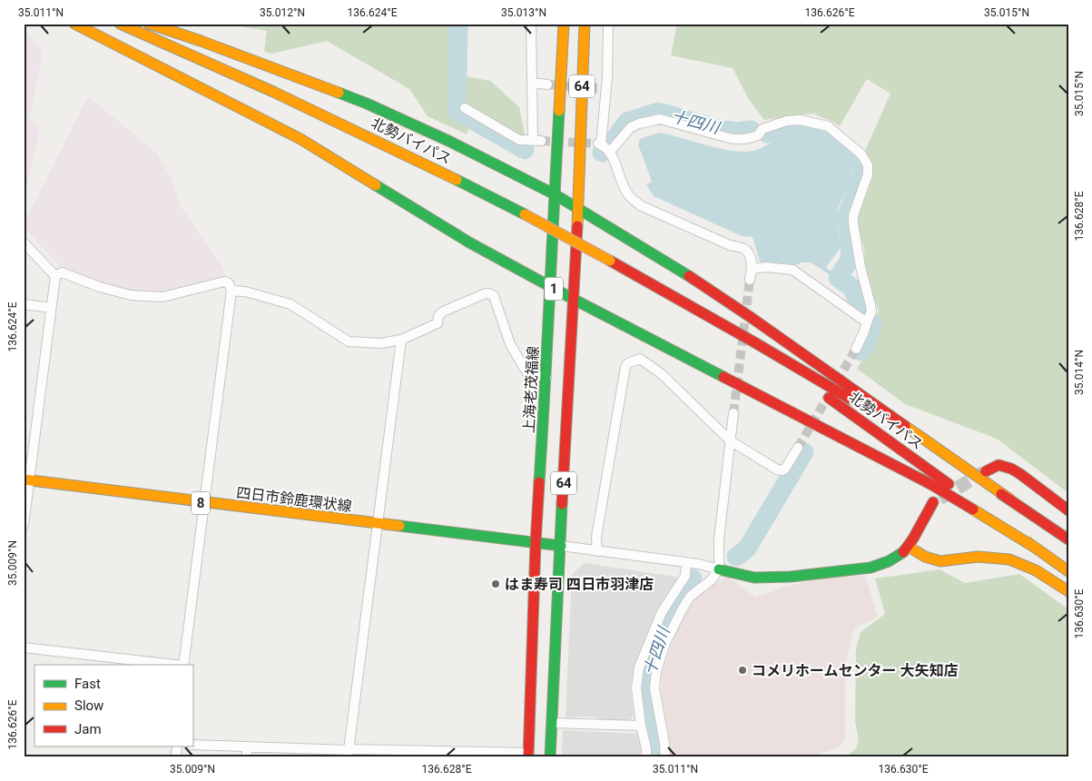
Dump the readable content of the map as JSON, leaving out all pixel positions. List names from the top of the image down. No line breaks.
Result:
{"streets":{"main road":["64","北勢バイパス","1","上海老茂福線","四日市鈴鹿環状線","8"]},"crossings":[["64","1"],["64","四日市鈴鹿環状線"],["北勢バイパス","1"],["1","上海老茂福線"],["上海老茂福線","四日市鈴鹿環状線"]],"water":["十四川"],"places":["はま寿司 四日市羽津店","コメリホームセンター 大矢知店"],"legend":["Fast","Slow","Jam"],"coordinates":["35.011°N","35.012°N","136.624°E","35.013°N","136.626°E","35.015°N","136.628°E","35.014°N","35.009°N","136.630°E"]}
